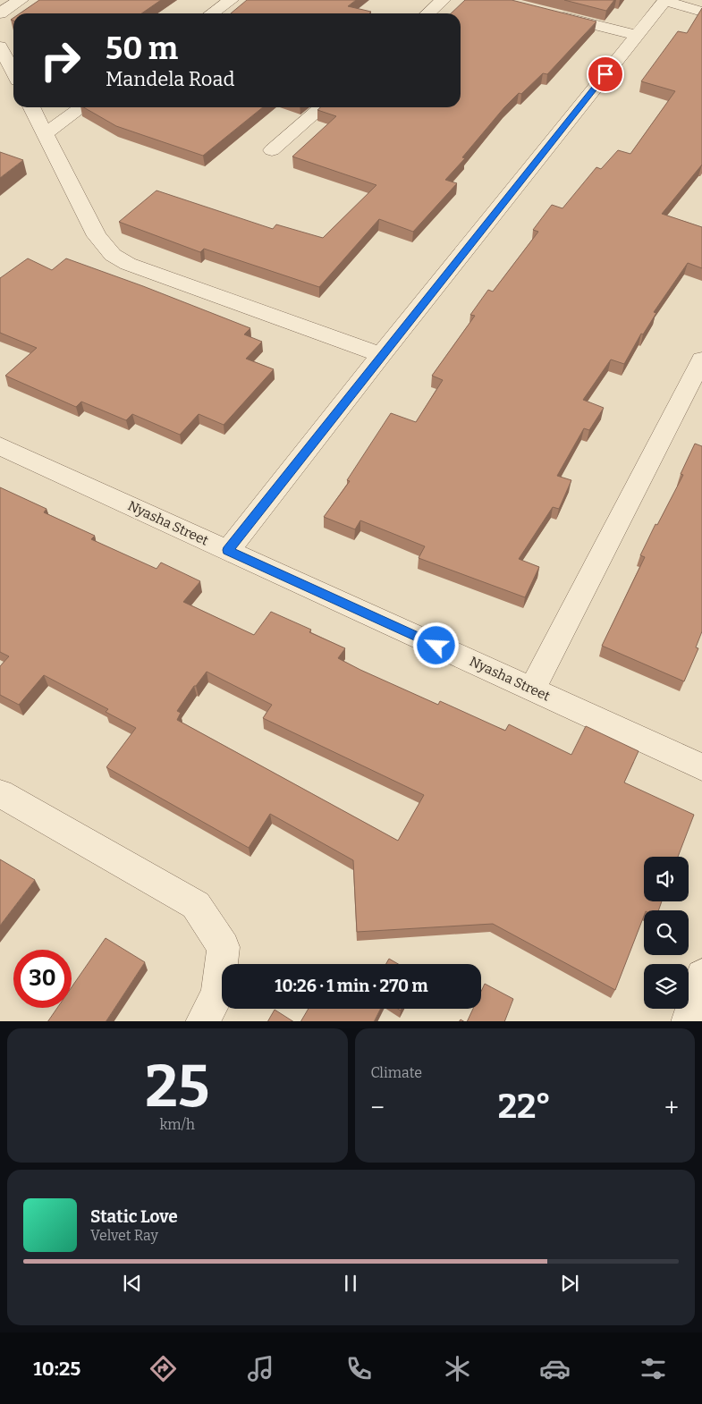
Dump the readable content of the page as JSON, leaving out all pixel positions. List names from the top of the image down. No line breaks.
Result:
{"streets":{"street":["Nyasha Street"]},"page":{"turn":["50 m","Mandela Road"],"limit":"30","trip":"10:26 · 1 min · 270 m","tile":[["25","km/h"],"Climate"],"heat":["−","22°","+"],"song":["Static Love","Velvet Ray"],"tabs":"10:25"}}
